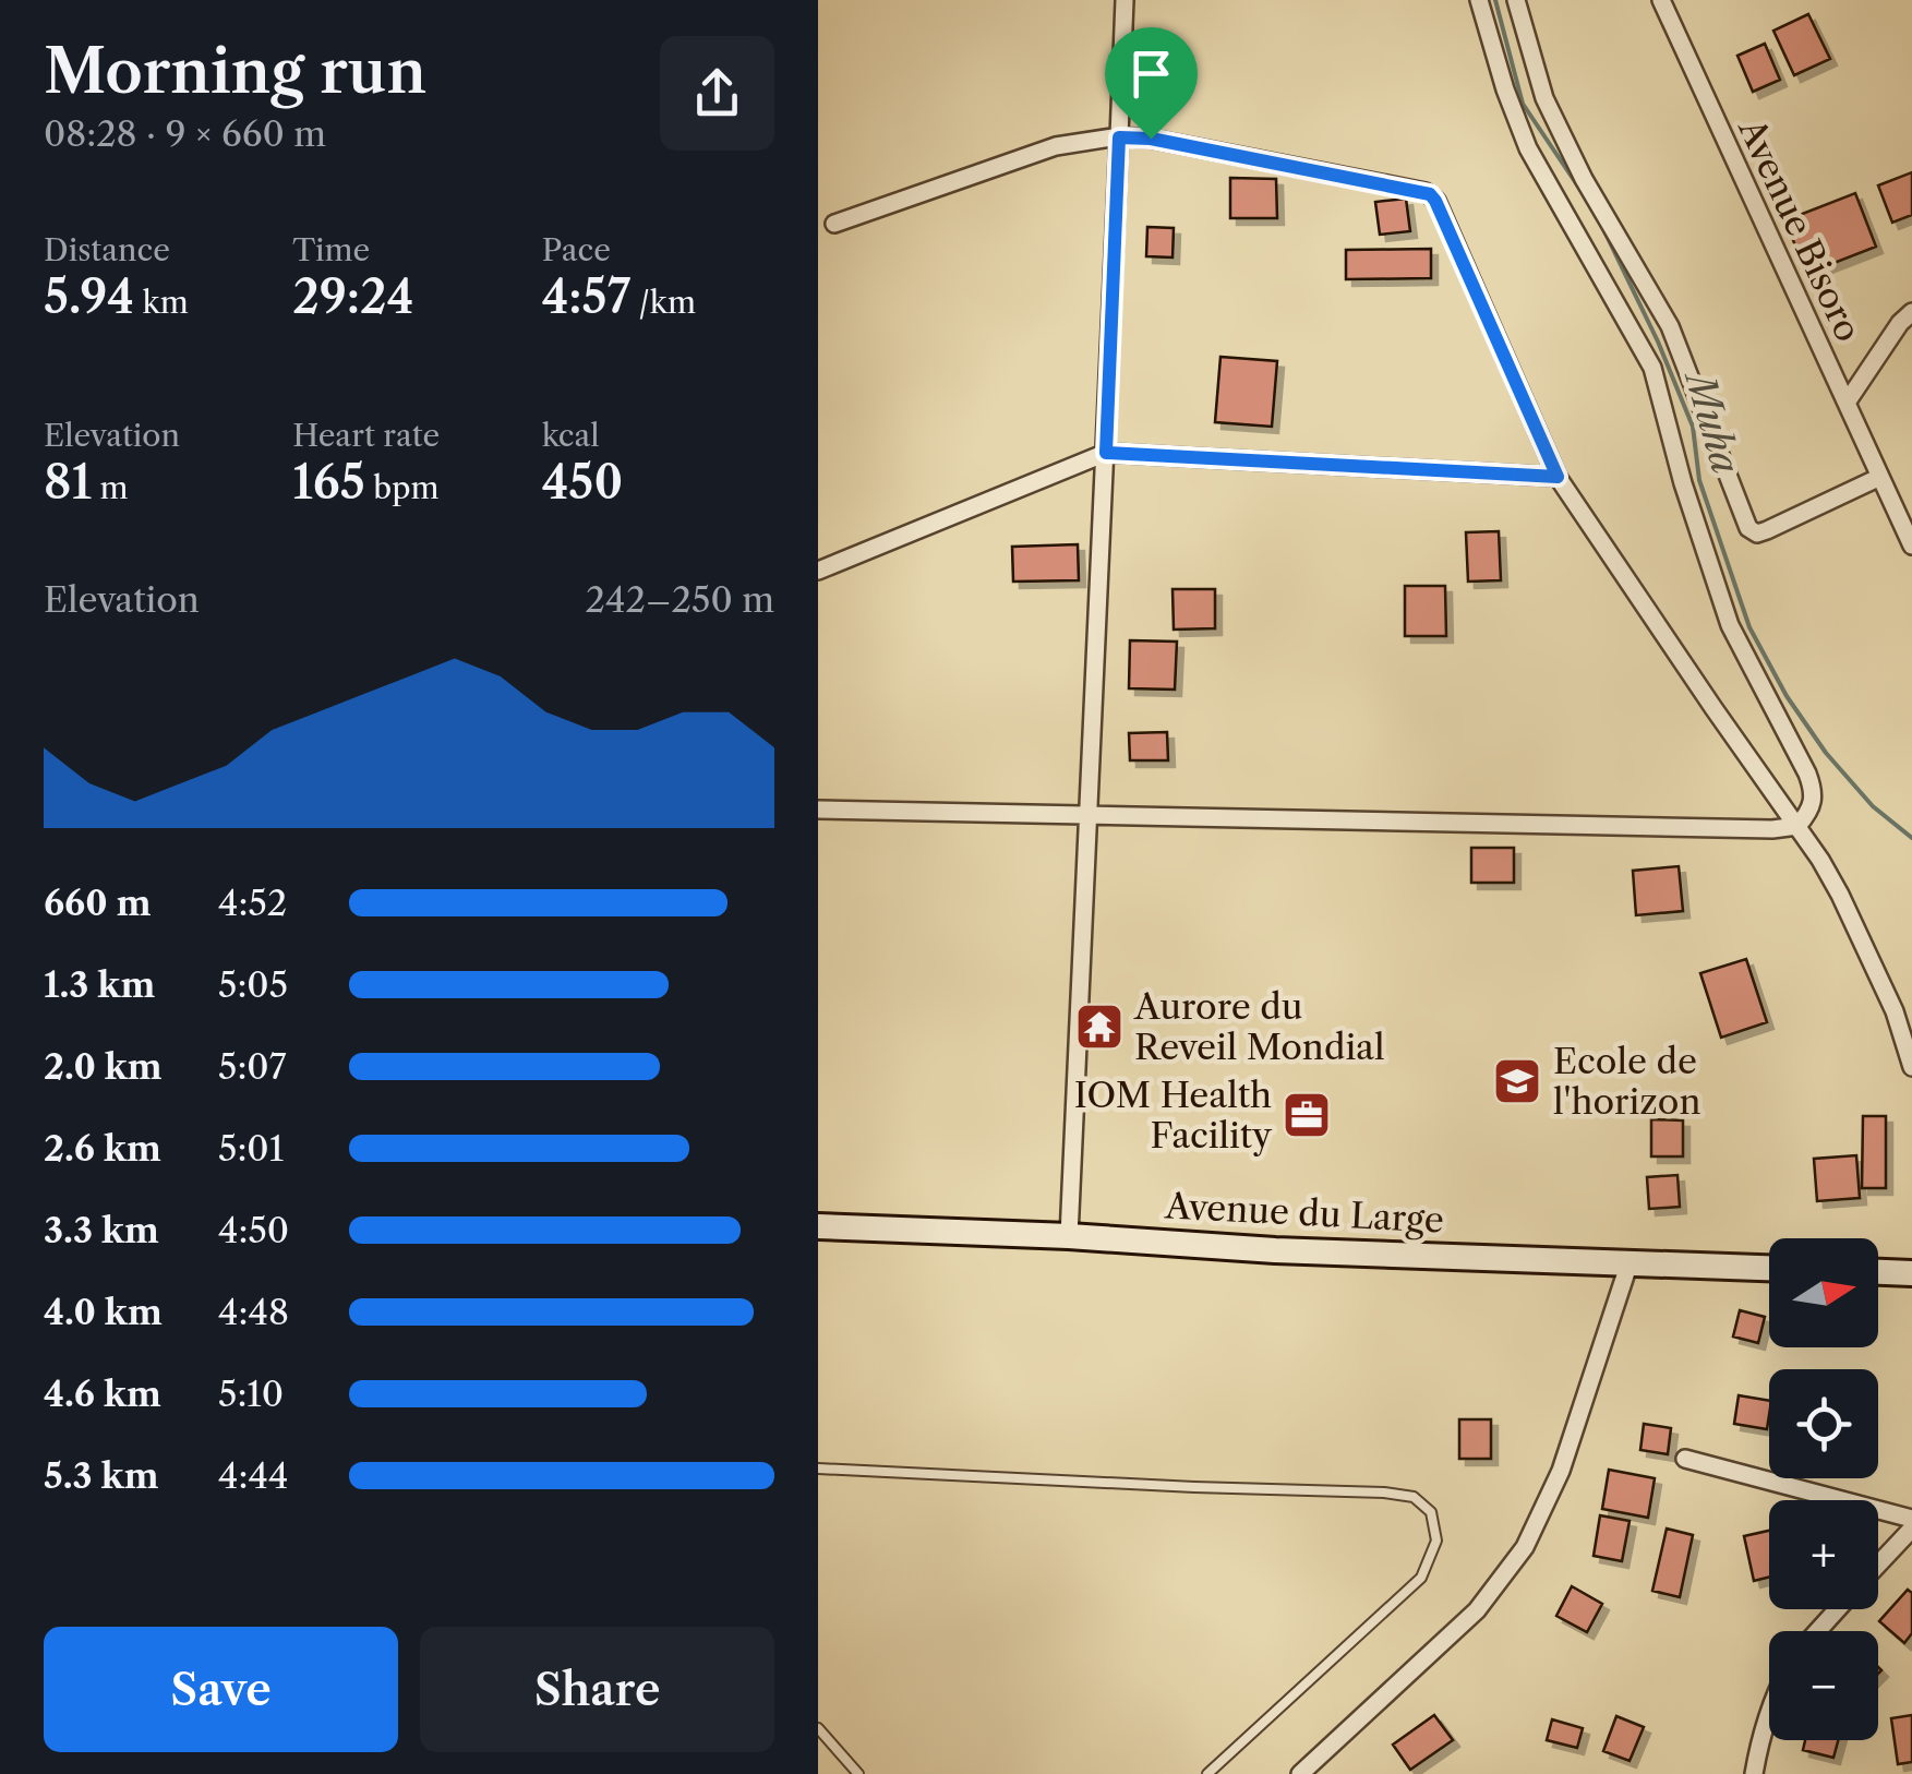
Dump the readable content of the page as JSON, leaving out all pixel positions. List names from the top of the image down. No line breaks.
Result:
{"streets":{"main road":["Avenue du Large"],"street":["Avenue Bisoro"]},"water":["Muha"],"places":{"temple":["Aurore du Reveil Mondial"],"school or university":["Ecole de l'horizon"],"office":["IOM Health Facility"]},"north":"right","page":{"heading":["Morning run","08:28 · 9 × 660 m"],"stats":[["Distance","5.94 km"],["Time","29:24"],["Pace","4:57 /km"],["Elevation","81 m"],["Heart rate","165 bpm"],["kcal","450"]],"chart":["Elevation","242–250 m"],"list":[{"name":"660 m","note":"4:52"},{"name":"1.3 km","note":"5:05"},{"name":"2.0 km","note":"5:07"},{"name":"2.6 km","note":"5:01"},{"name":"3.3 km","note":"4:50"},{"name":"4.0 km","note":"4:48"},{"name":"4.6 km","note":"5:10"},{"name":"5.3 km","note":"4:44"}],"map_buttons":["+","−"],"buttons":["Save","Share"]}}
